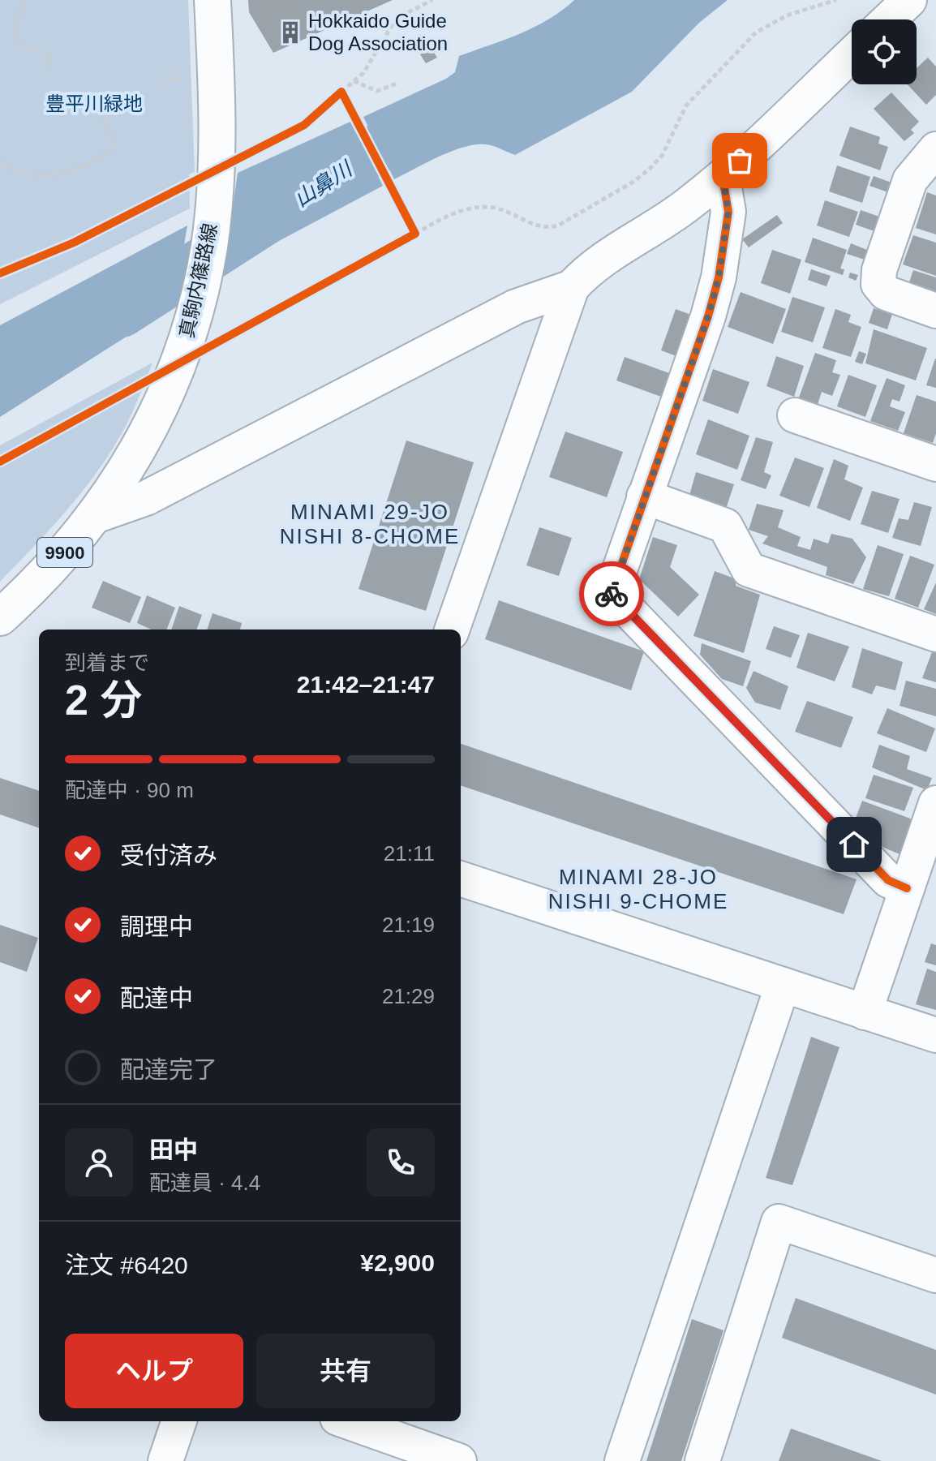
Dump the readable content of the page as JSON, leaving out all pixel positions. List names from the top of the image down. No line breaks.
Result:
{"streets":{"main road":["真駒内篠路線","9900"]},"districts":["MINAMI 29-JO NISHI 8-CHOME","MINAMI 28-JO NISHI 9-CHOME"],"water":["山鼻川"],"parks":["豊平川緑地"],"places":{"building":["Hokkaido Guide Dog Association"]},"page":{"heading":["2 分","到着まで","21:42–21:47"],"panel":["田中","配達員 · 4.4","注文 #6420","¥2,900"],"bar":"配達中 · 90 m","list":[["受付済み","21:11"],["調理中","21:19"],["配達中","21:29"],"配達完了"],"buttons":["ヘルプ","共有"]}}
